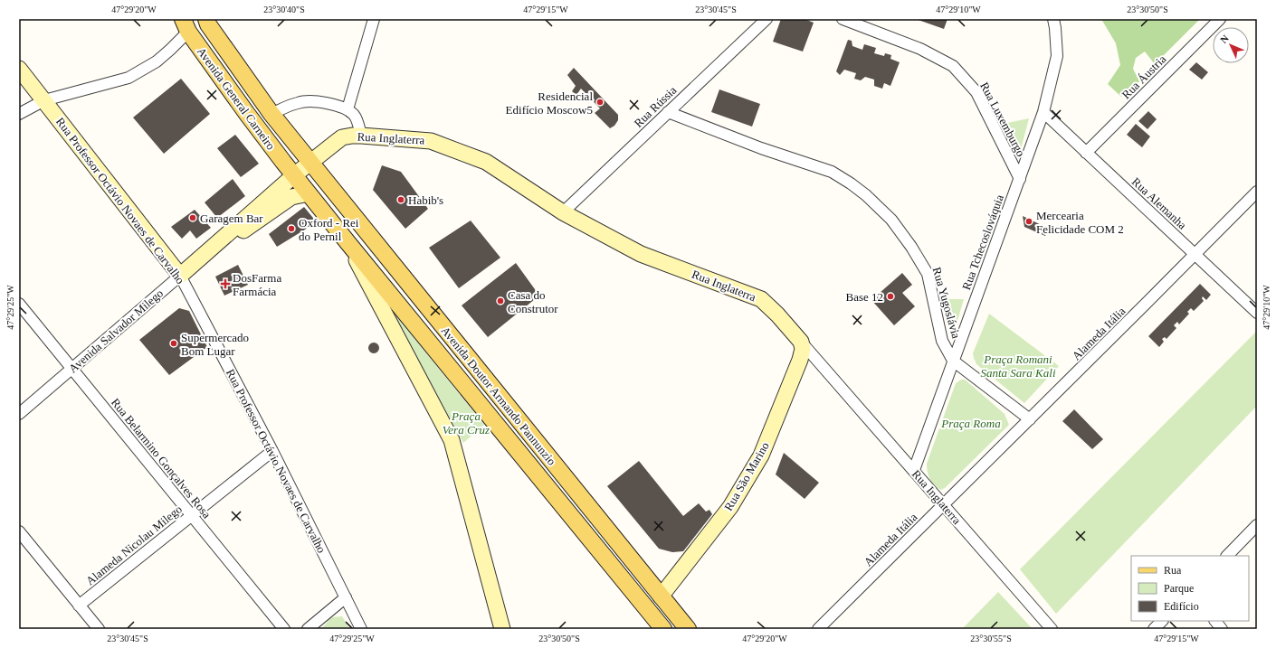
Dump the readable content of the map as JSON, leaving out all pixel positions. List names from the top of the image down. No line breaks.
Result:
{"streets":{"main road":["Avenida General Carneiro","Avenida Doutor Armando Pannunzio"],"street":["Rua Áustria","Rua Rússia","Rua Luxemburgo","Rua Inglaterra","Rua Professor Octávio Novaes de Carvalho","Rua Alemanha","Rua Tchecoslováquia","Rua Yugoslávia","Avenida Salvador Milego","Alameda Itália","Rua Belarmino Gonçalves Rosa","Rua São Marino","Alameda Nicolau Milego"]},"crossings":[["Rua Áustria","Rua Alemanha"],["Avenida General Carneiro","Rua Inglaterra"],["Avenida General Carneiro","Avenida Salvador Milego"],["Avenida General Carneiro","Avenida Doutor Armando Pannunzio"],["Rua Rússia","Rua Inglaterra"],["Rua Rússia","Rua Yugoslávia"],["Rua Luxemburgo","Rua Tchecoslováquia"],["Rua Inglaterra","Rua Tchecoslováquia"],["Rua Inglaterra","Avenida Salvador Milego"],["Rua Inglaterra","Alameda Itália"],["Rua Inglaterra","Avenida Doutor Armando Pannunzio"],["Rua Inglaterra","Rua São Marino"],["Rua Professor Octávio Novaes de Carvalho","Avenida Salvador Milego"],["Rua Professor Octávio Novaes de Carvalho","Alameda Nicolau Milego"],["Rua Alemanha","Rua Tchecoslováquia"],["Rua Alemanha","Alameda Itália"],["Rua Tchecoslováquia","Rua Yugoslávia"],["Rua Yugoslávia","Alameda Itália"],["Avenida Salvador Milego","Avenida Doutor Armando Pannunzio"],["Avenida Salvador Milego","Rua Belarmino Gonçalves Rosa"],["Avenida Doutor Armando Pannunzio","Rua São Marino"],["Rua Belarmino Gonçalves Rosa","Alameda Nicolau Milego"]],"parks":["Praça Romani Santa Sara Kali","Praça Vera Cruz","Praça Roma"],"places":{"other":["Residencial Edifício Moscow5","Habib's","Garagem Bar","Mercearia Felicidade COM 2","Oxford - Rei do Pernil","Base 12","Casa do Construtor","Supermercado Bom Lugar"],"health":["DosFarma Farmácia"]},"legend":["Rua","Parque","Edifício"],"north":"top left","coordinates":["47°29'20\"W","23°30'40\"S","47°29'15\"W","23°30'45\"S","47°29'10\"W","23°30'50\"S","47°29'25\"W","23°30'55\"S"]}
